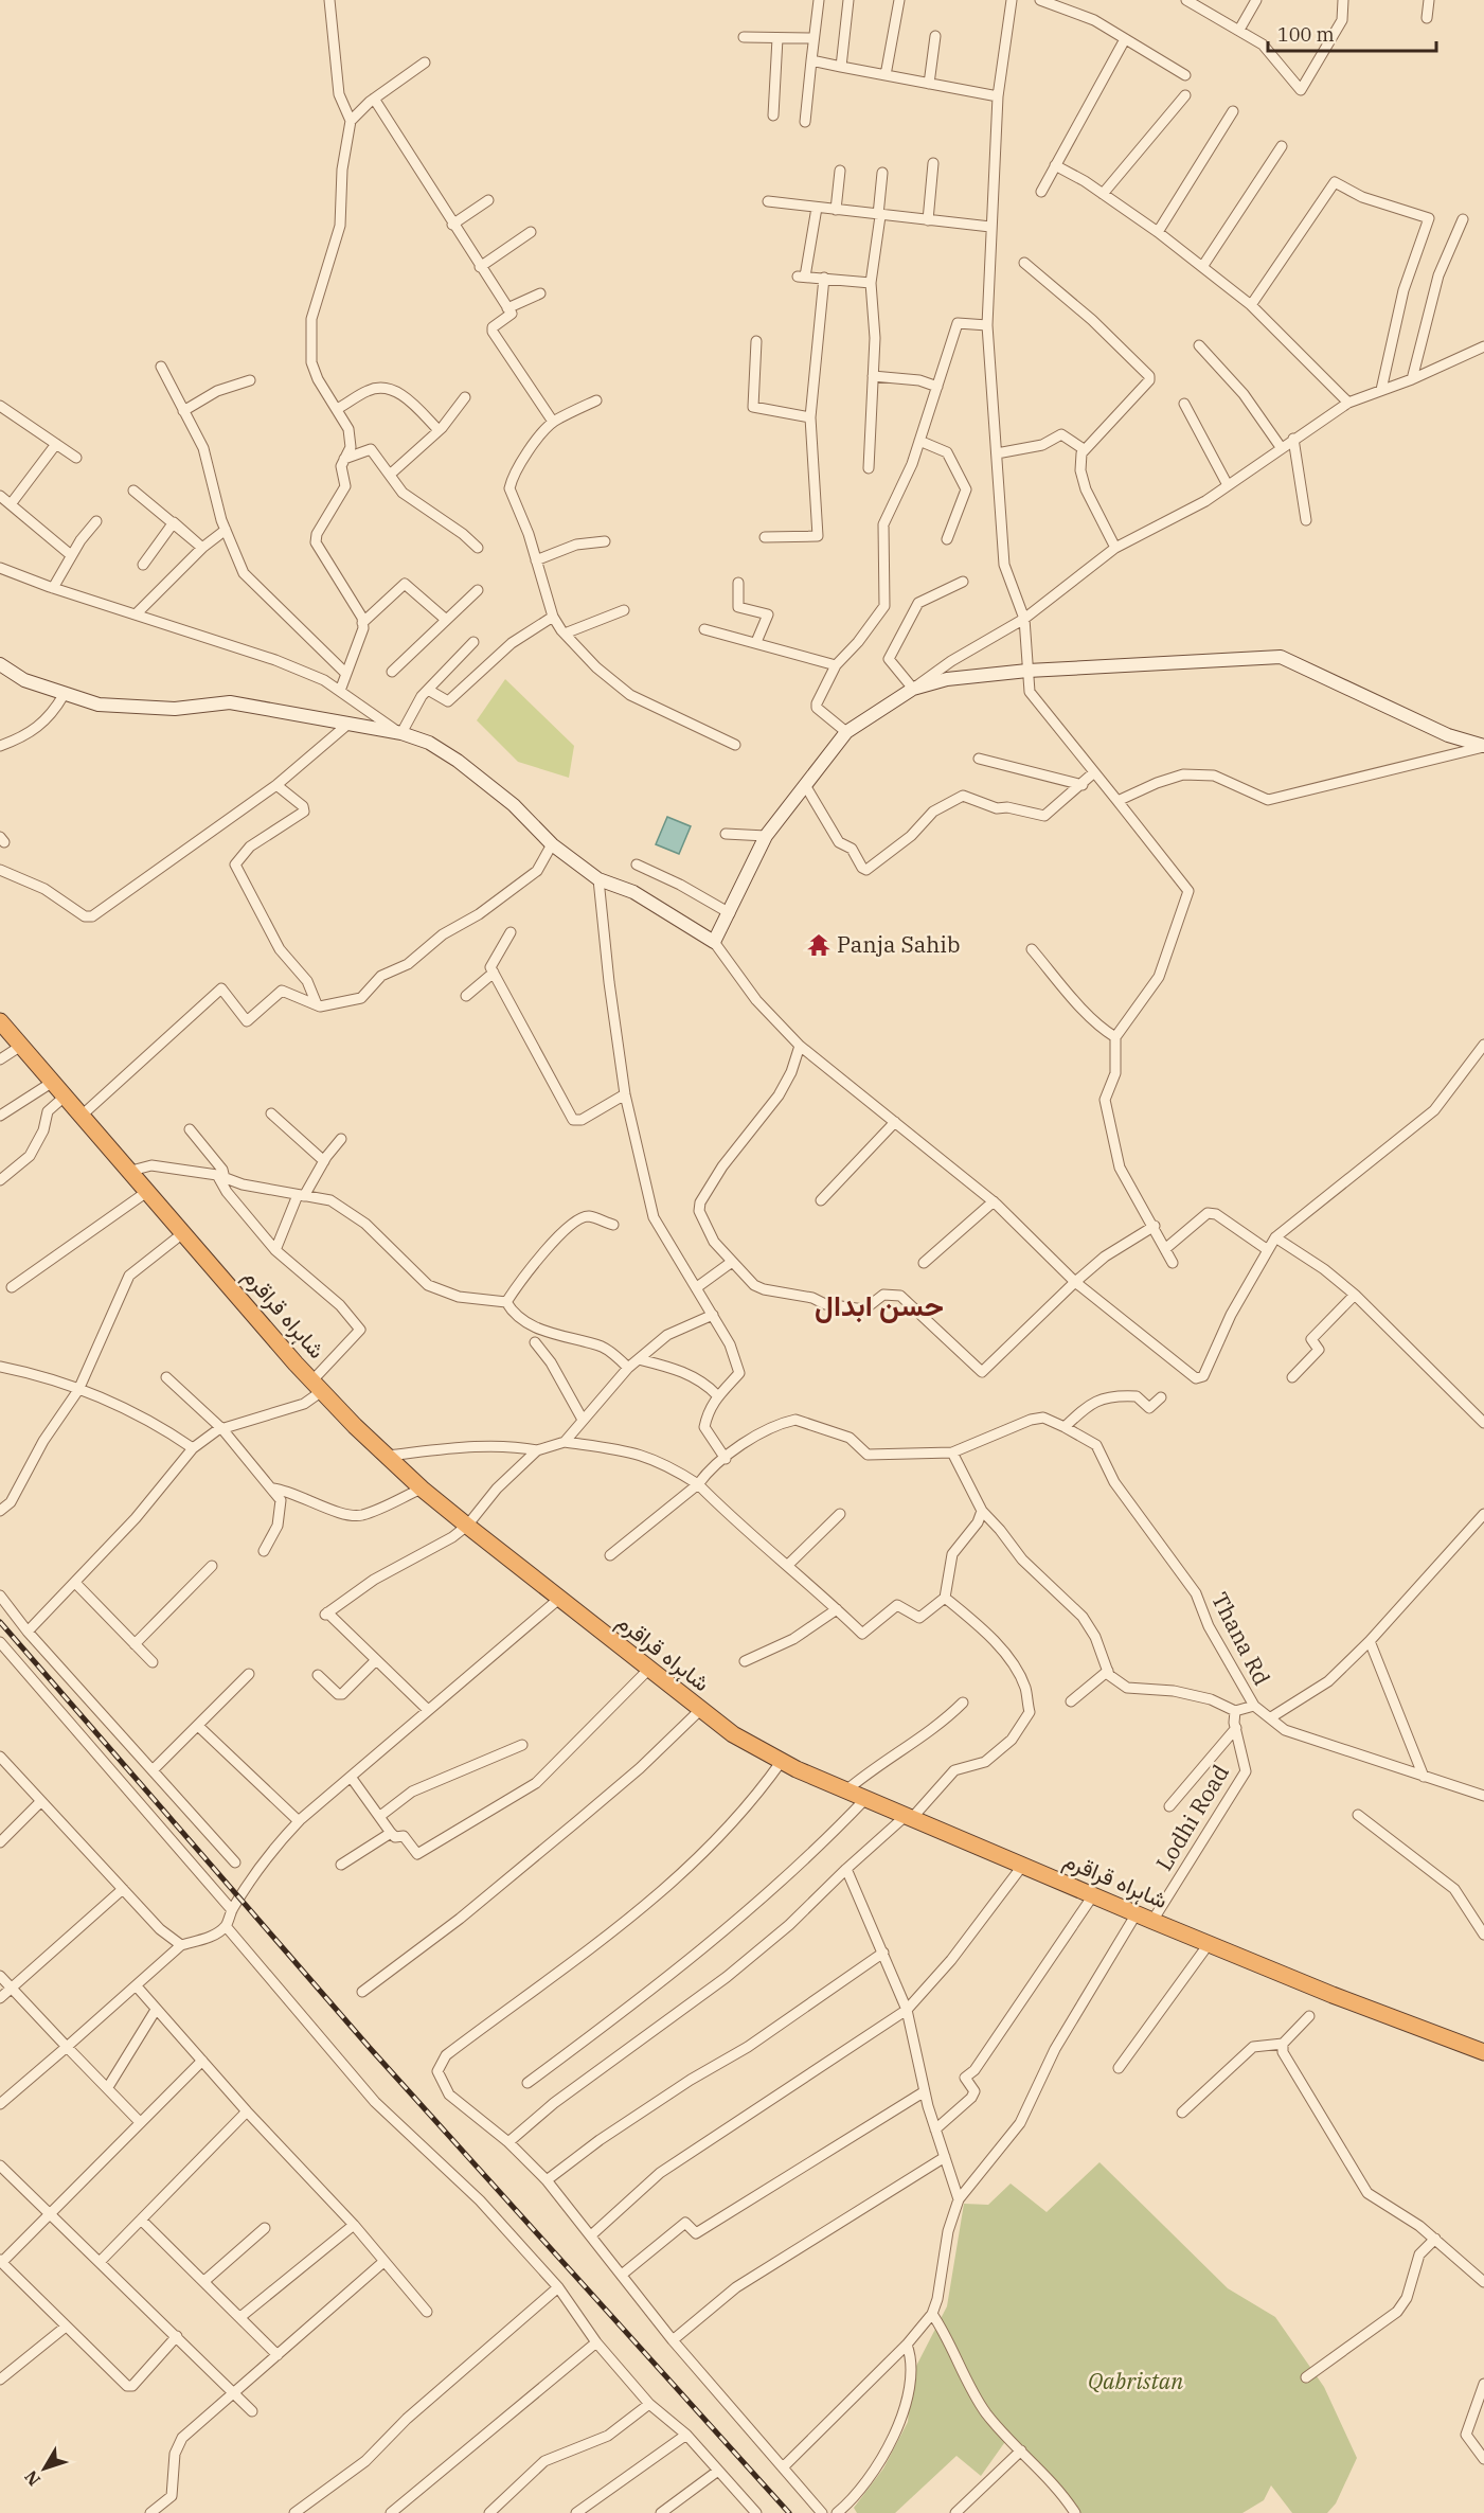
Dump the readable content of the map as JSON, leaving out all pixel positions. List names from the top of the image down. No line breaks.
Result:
{"streets":{"highway":["شاہراہ قراقرم"],"street":["Thana Rd","Lodhi Road"]},"crossings":[["شاہراہ قراقرم","Lodhi Road"]],"districts":["حسن ابدال"],"parks":["Qabristan"],"places":{"temple":["Panja Sahib"]},"scale_bar":"100 m","north":"bottom left"}
